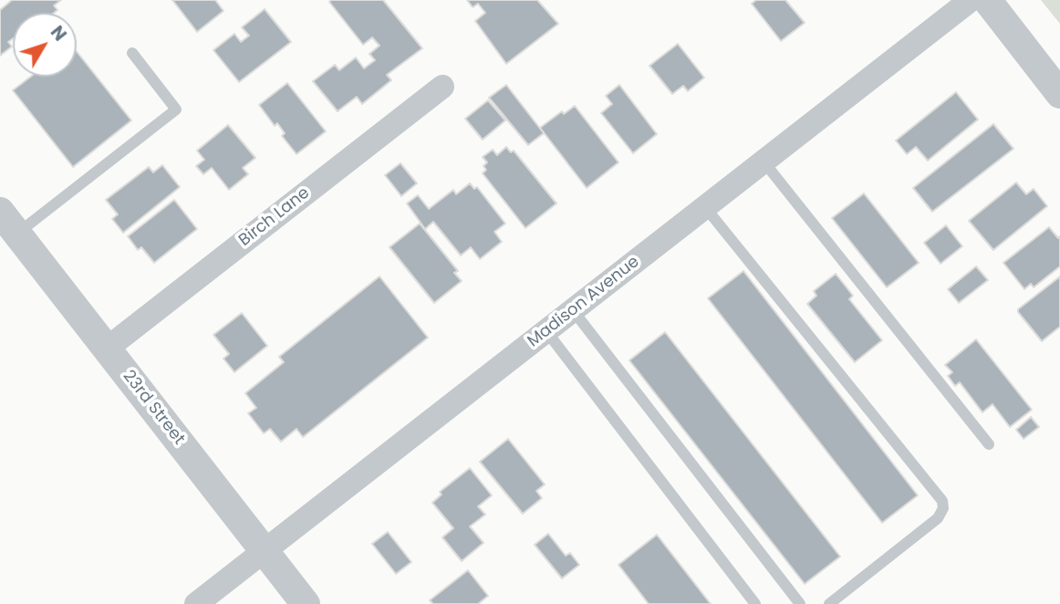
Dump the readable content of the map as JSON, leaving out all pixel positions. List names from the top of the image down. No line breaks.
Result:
{"streets":{"street":["Birch Lane","Madison Avenue","23rd Street"]},"crossings":[["Birch Lane","23rd Street"],["Madison Avenue","23rd Street"]],"north":"top right"}
